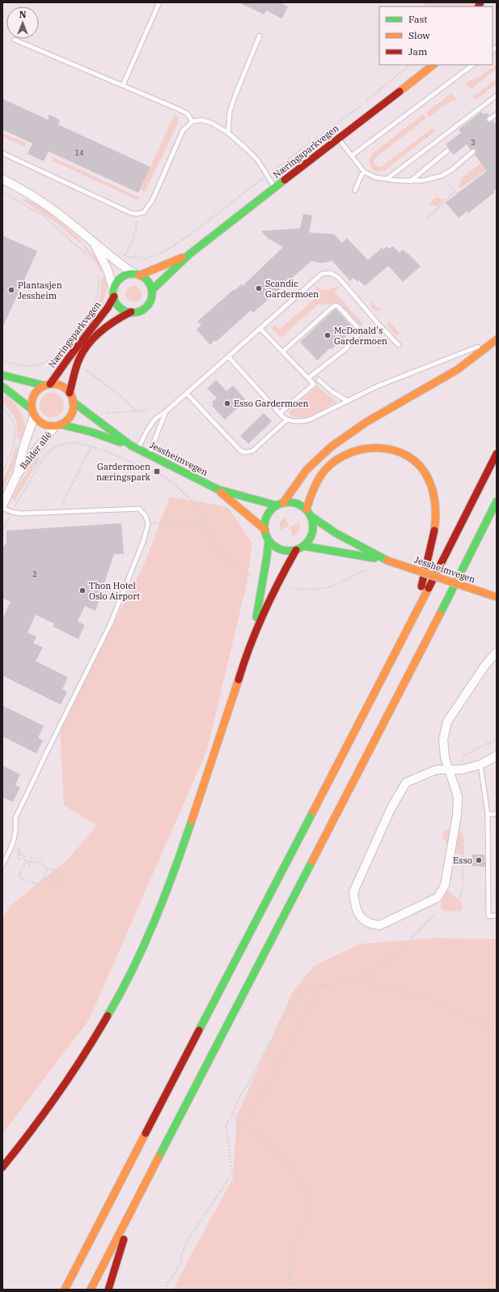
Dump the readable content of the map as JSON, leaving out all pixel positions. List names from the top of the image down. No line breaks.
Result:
{"streets":{"main road":["Næringsparkvegen","Jessheimvegen"],"street":["Balder allé"]},"crossings":[["Næringsparkvegen","Balder allé"],["Næringsparkvegen","Jessheimvegen"],["Balder allé","Jessheimvegen"]],"places":{"other":["Scandic Gardermoen","Plantasjen Jessheim","McDonald's Gardermoen","Esso Gardermoen","Thon Hotel Oslo Airport","Esso"],"transit":["Gardermoen næringspark"]},"house_numbers":["3","14","2"],"legend":["Fast","Slow","Jam"],"north":"top"}
